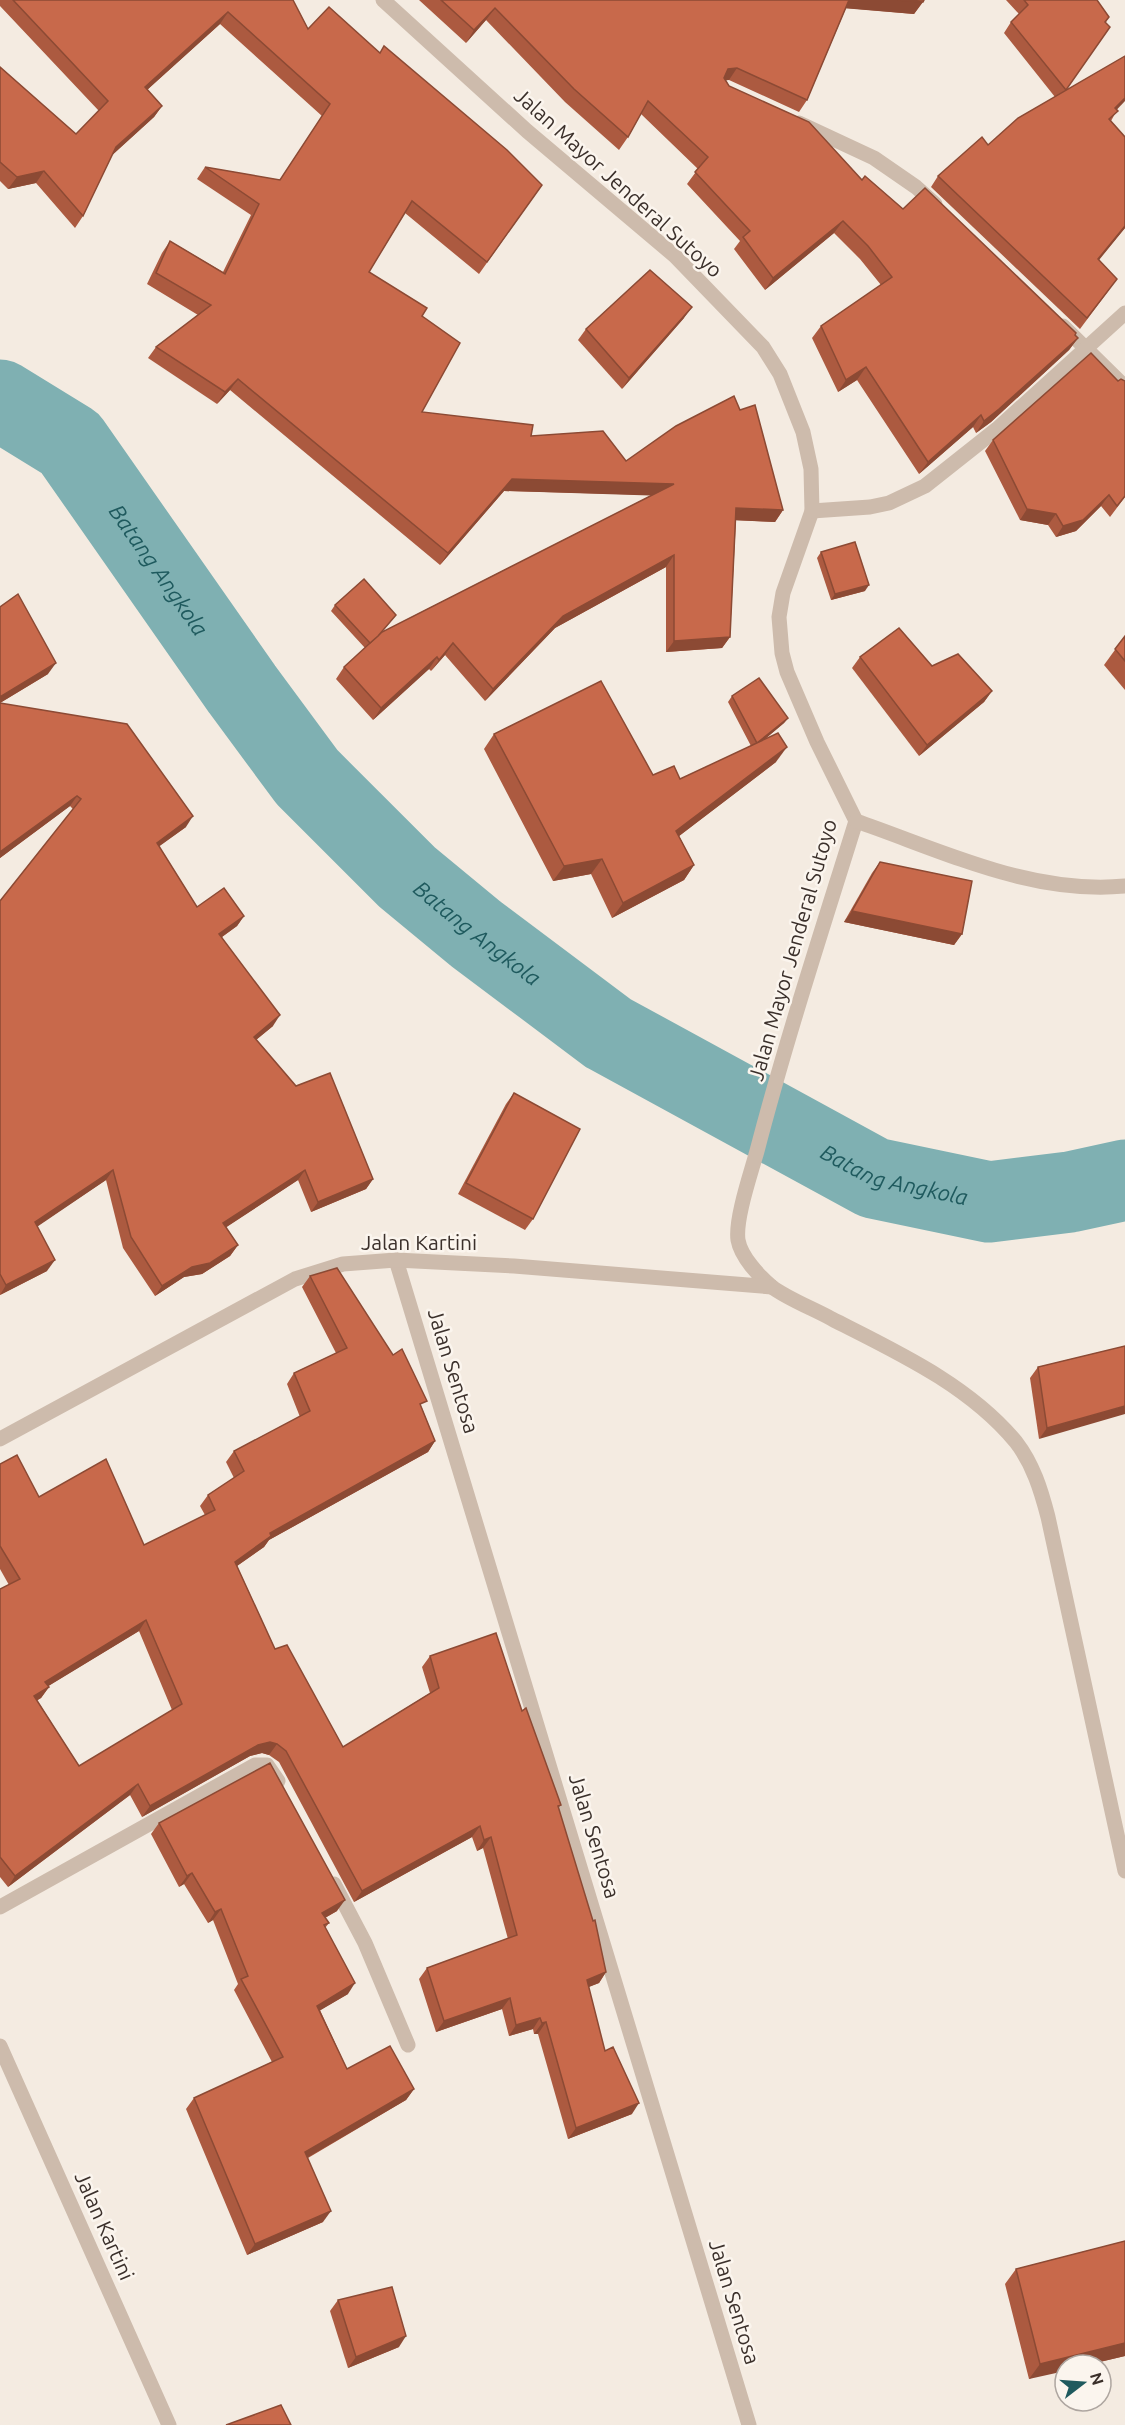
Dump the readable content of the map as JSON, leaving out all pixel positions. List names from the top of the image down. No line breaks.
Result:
{"streets":{"street":["Jalan Mayor Jenderal Sutoyo","Jalan Kartini","Jalan Sentosa"]},"crossings":[["Jalan Mayor Jenderal Sutoyo","Jalan Kartini"],["Jalan Kartini","Jalan Sentosa"]],"water":["Batang Angkola"],"north":"right"}
